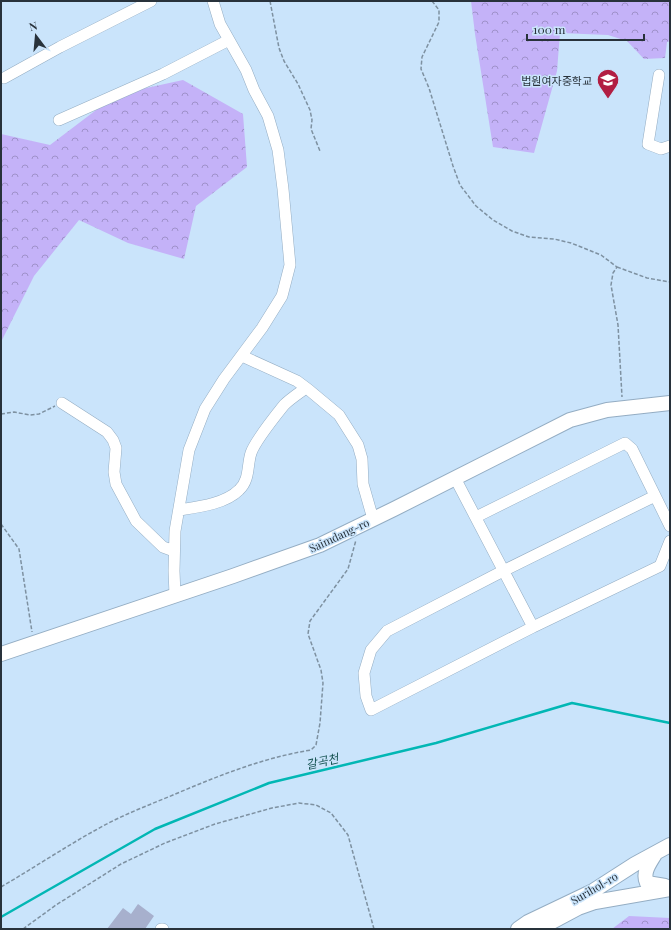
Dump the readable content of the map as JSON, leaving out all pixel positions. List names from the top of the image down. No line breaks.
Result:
{"streets":{"main road":["Saimdang-ro","Surihol-ro"]},"water":["갈곡천"],"places":{"school or university":["법원여자중학교"]},"scale_bar":"100 m","north":"top"}
